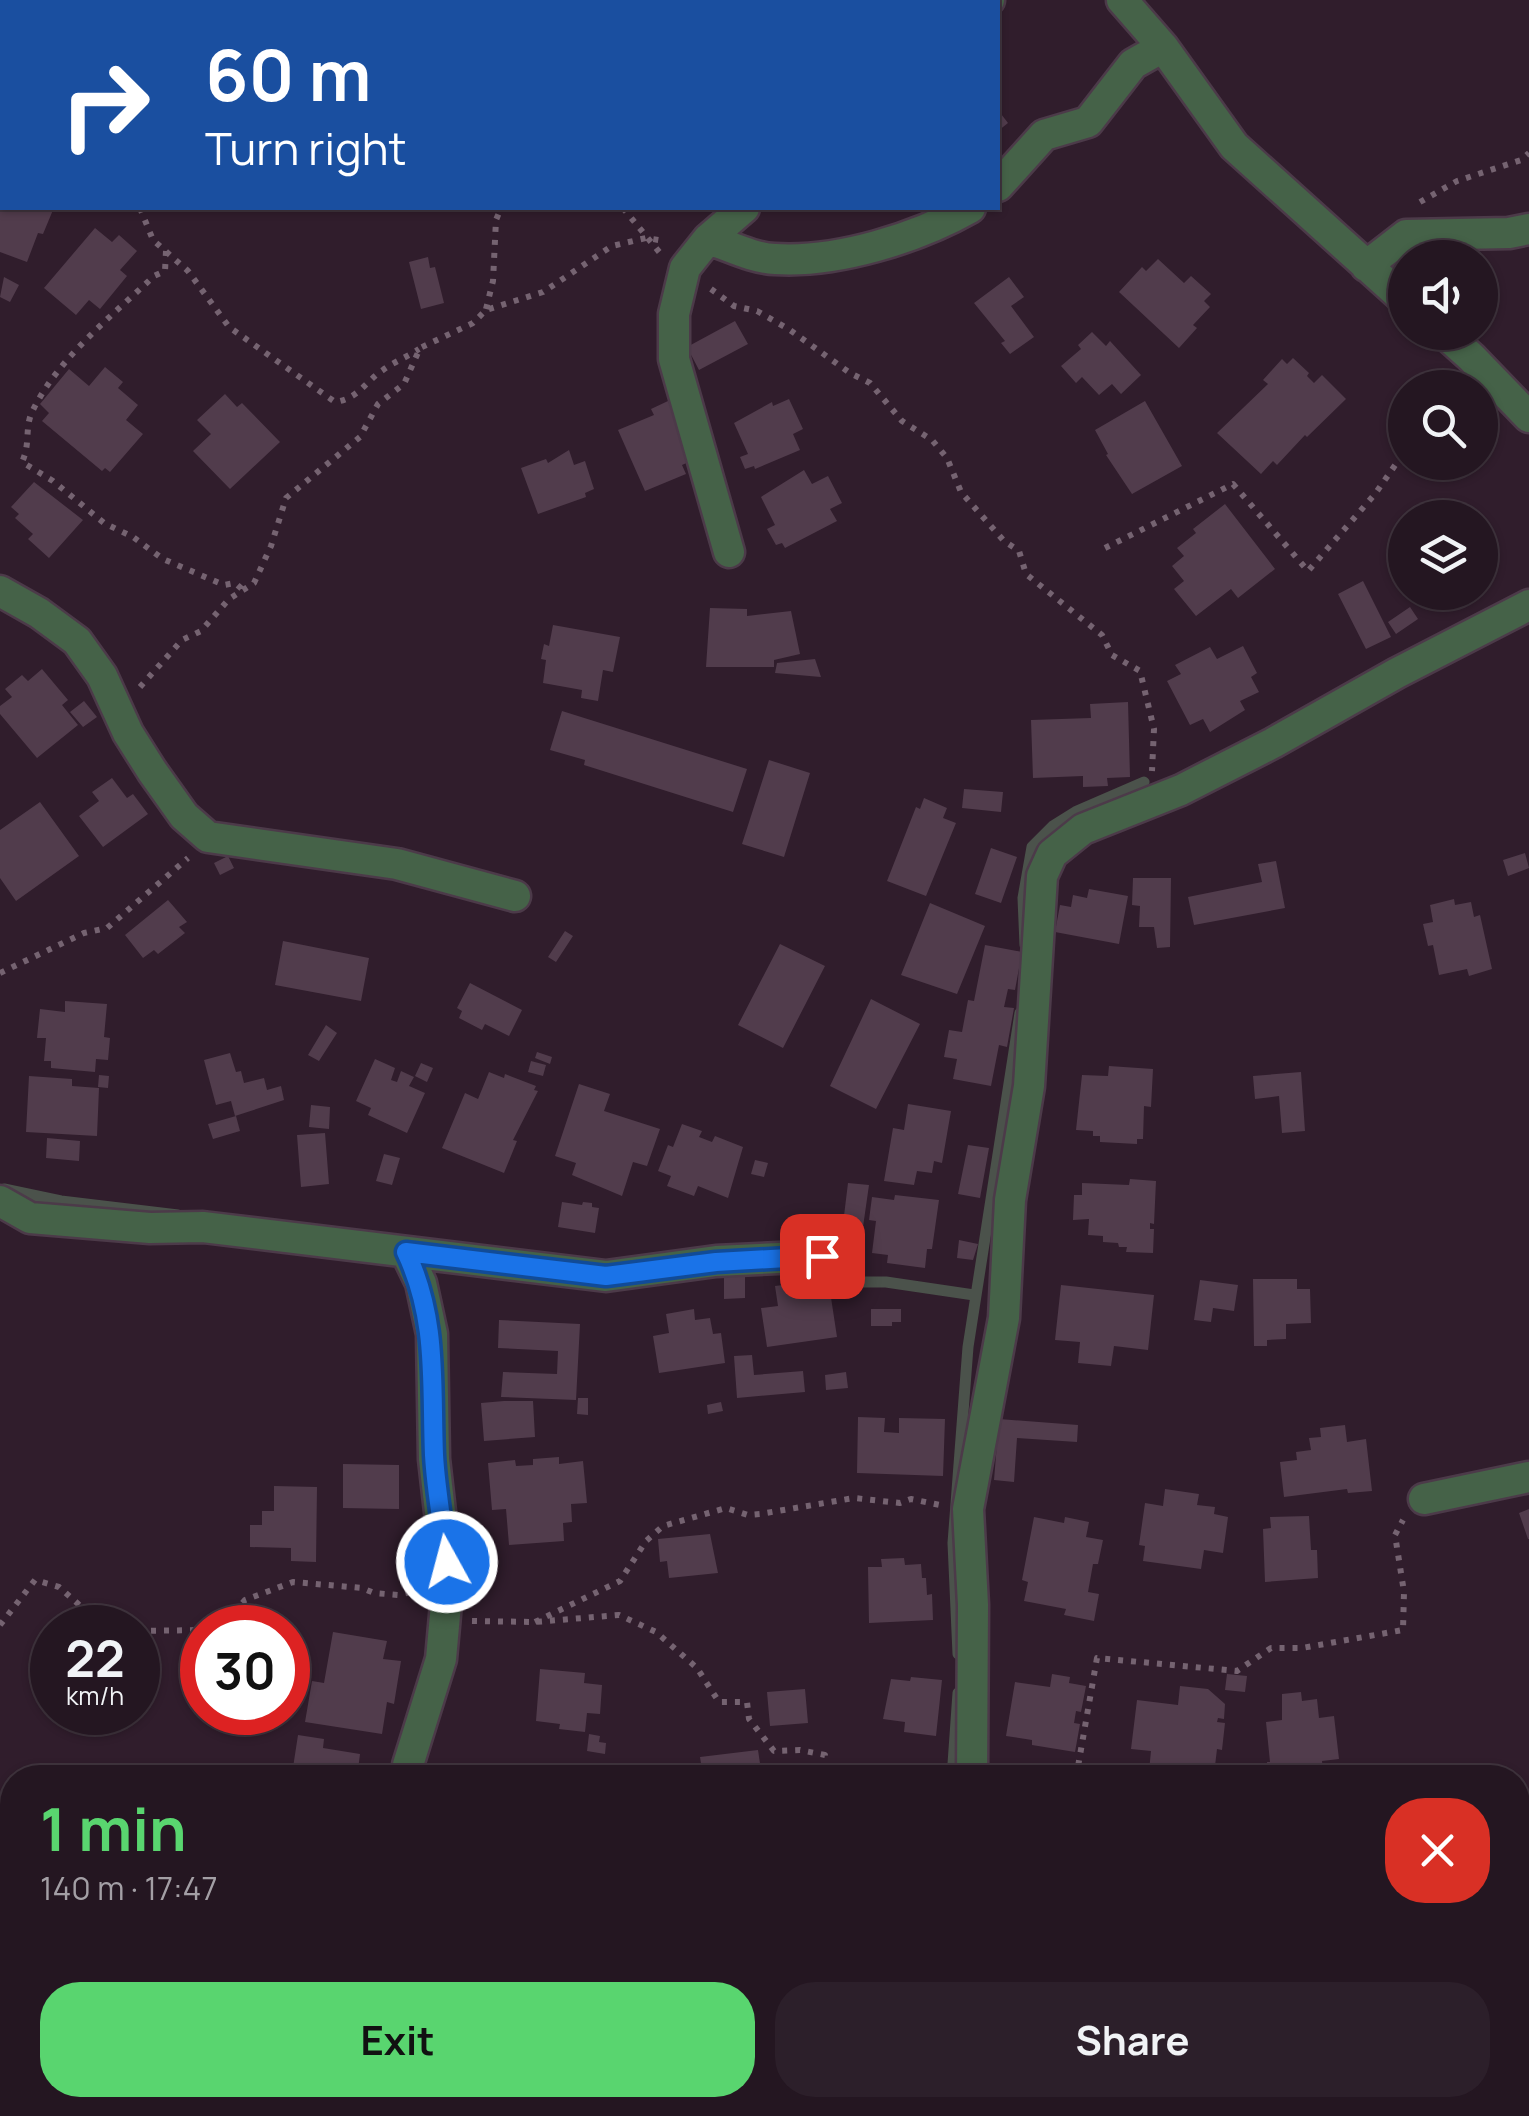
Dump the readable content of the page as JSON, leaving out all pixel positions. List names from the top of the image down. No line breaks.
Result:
{"page":{"turn":["60 m","Turn right"],"speed":"22 km/h","limit":"30","heading":["1 min","140 m · 17:47"],"buttons":["Exit","Share"]}}
